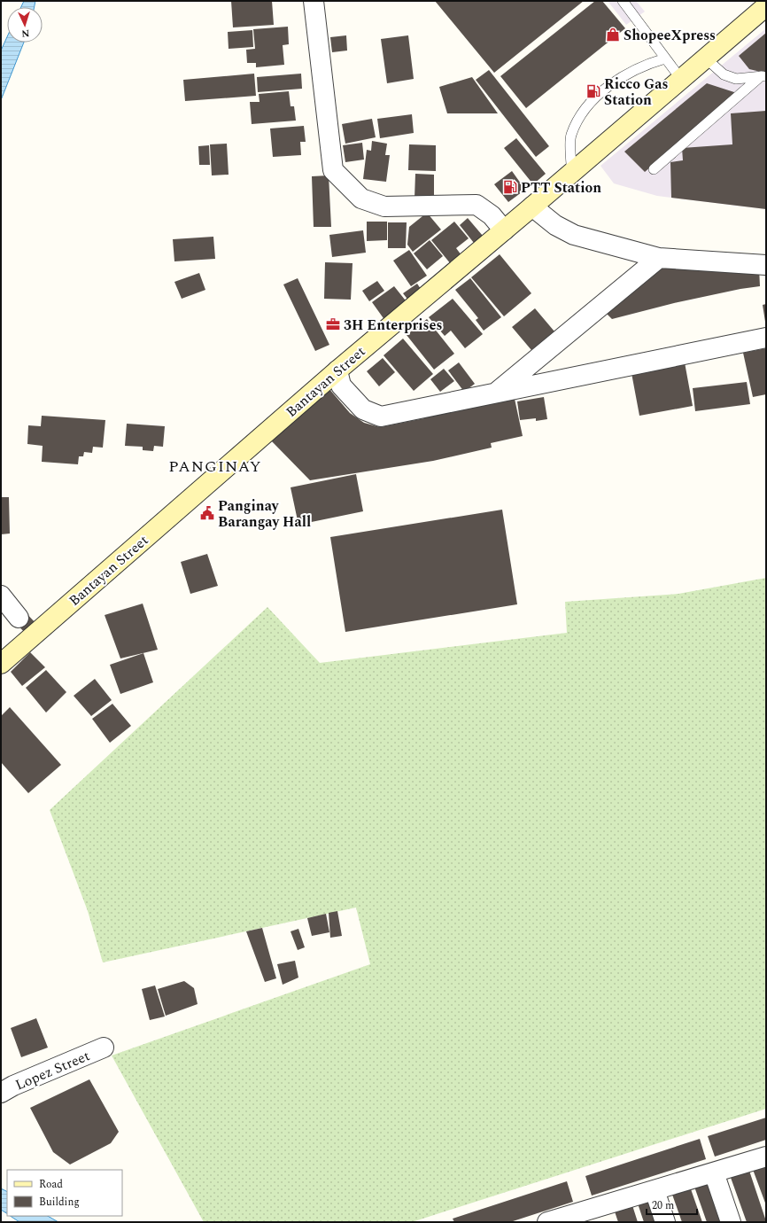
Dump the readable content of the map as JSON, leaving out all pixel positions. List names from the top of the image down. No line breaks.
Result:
{"streets":{"main road":["Bantayan Street"],"street":["Lopez Street"]},"districts":["PANGINAY"],"places":{"shop":["ShopeeXpress"],"fuel station":["Ricco Gas Station","PTT Station"],"office":["3H Enterprises"],"public building":["Panginay Barangay Hall"]},"legend":["Road","Building"],"scale_bar":"20 m","north":"bottom"}
